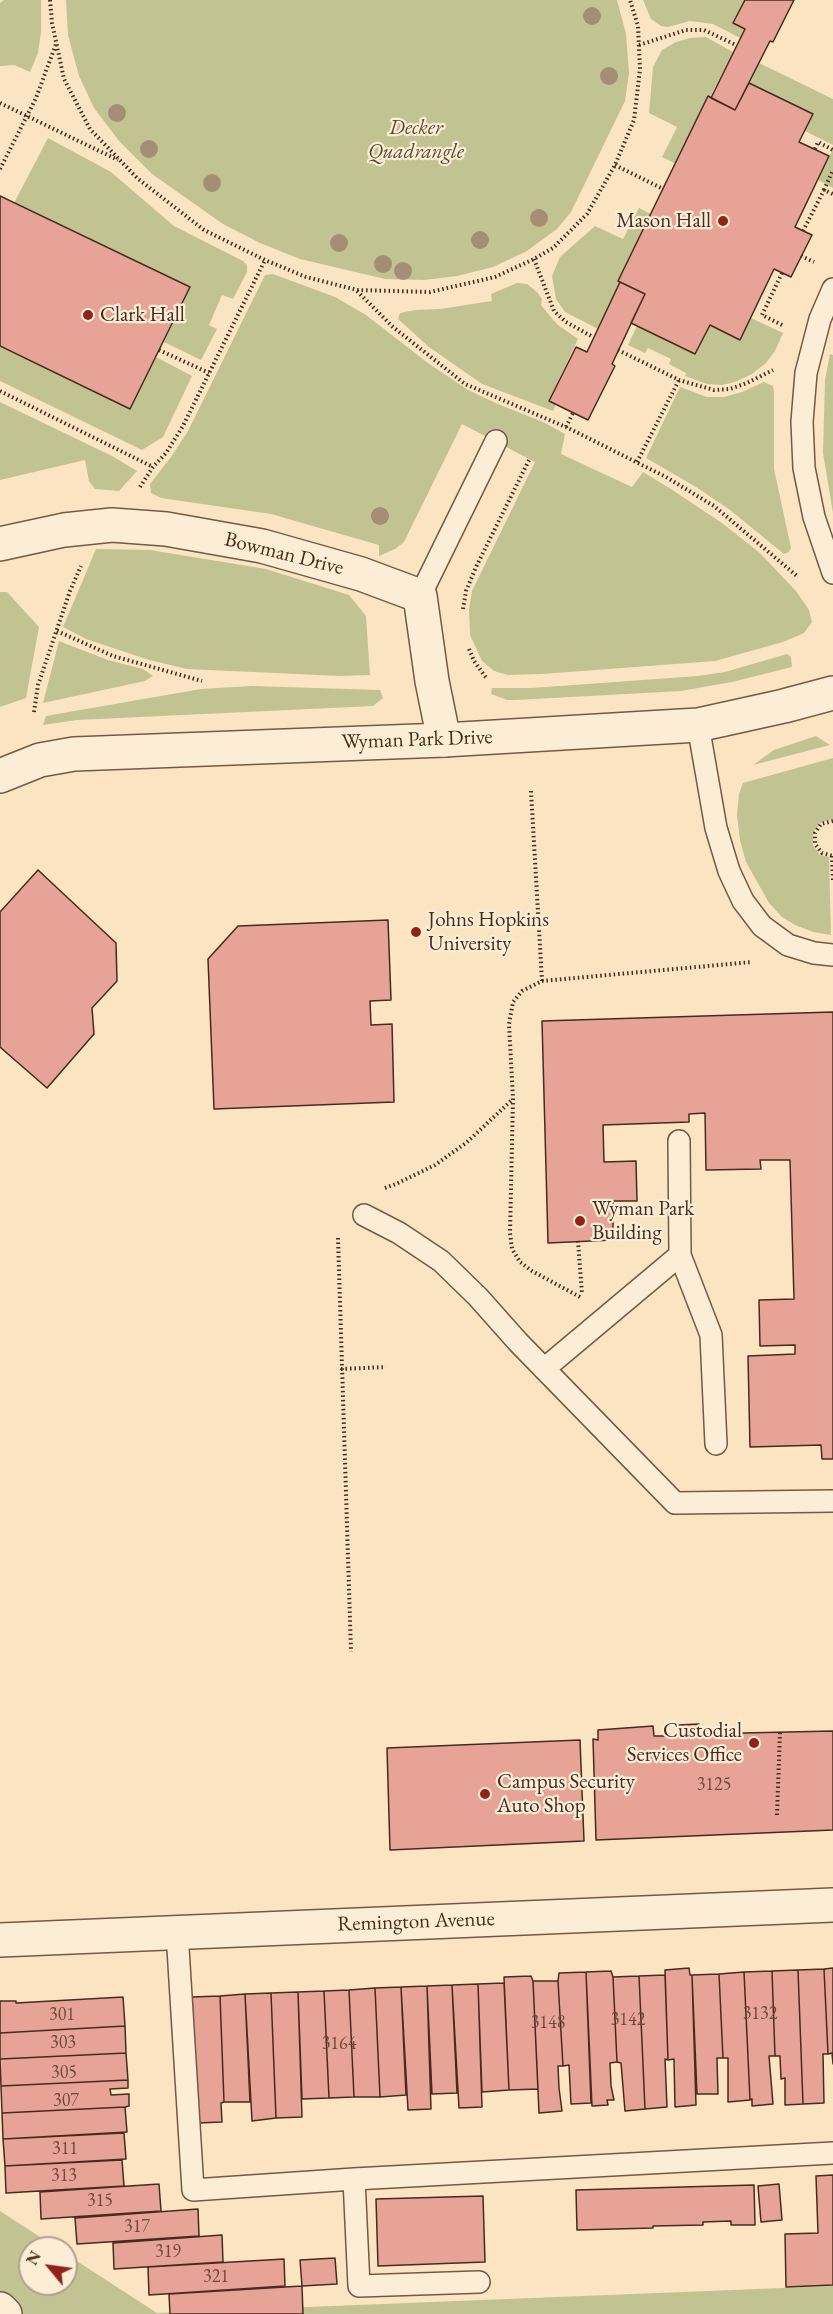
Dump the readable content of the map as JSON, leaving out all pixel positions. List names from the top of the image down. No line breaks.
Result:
{"streets":{"street":["Bowman Drive","Wyman Park Drive","Remington Avenue"]},"parks":["Decker Quadrangle"],"places":["Mason Hall","Clark Hall","Johns Hopkins University","Wyman Park Building","Custodial Services Office","Campus Security Auto Shop"],"house_numbers":["3125","3132","301","3142","3148","303","3164","305","307","311","313","315","317","319","321"],"north":"top left"}
